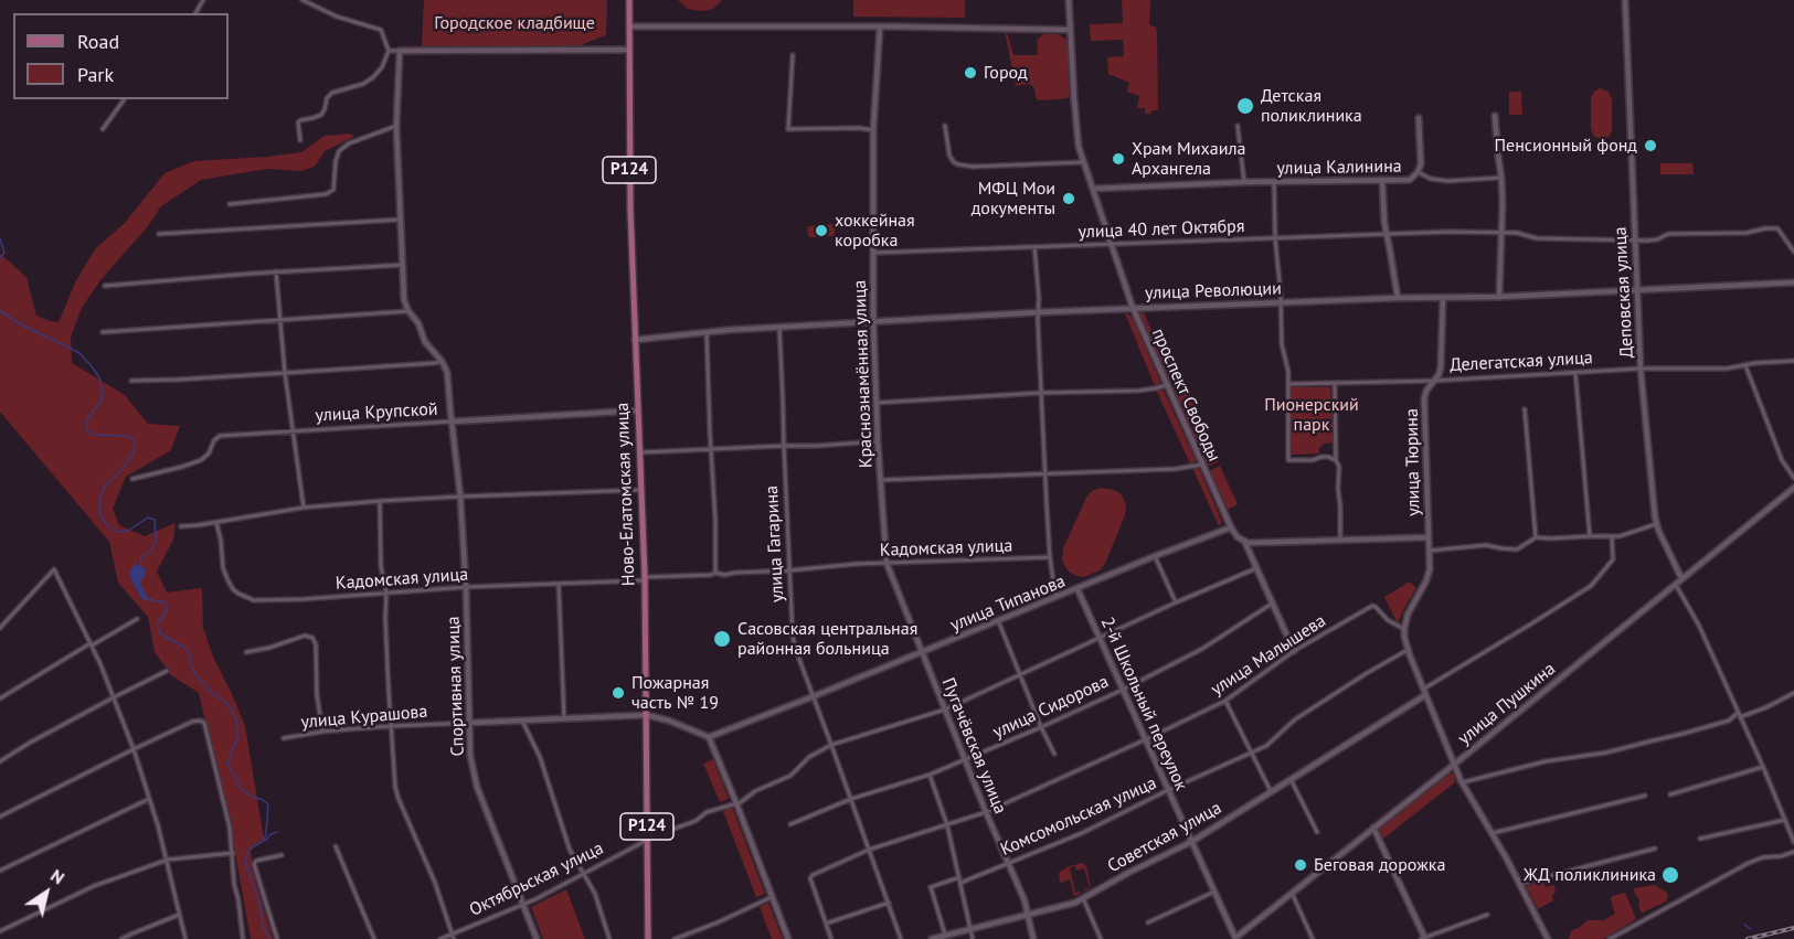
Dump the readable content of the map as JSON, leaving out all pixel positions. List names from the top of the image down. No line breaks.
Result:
{"streets":{"main road":["Р124","Ново-Елатомская улица"],"street":["улица Калинина","улица 40 лет Октября","улица Революции","Деповская улица","Делегатская улица","Краснознамённая улица","проспект Свободы","улица Крупской","улица Тюрина","улица Гагарина","Кадомская улица","улица Типанова","улица Малышева","Спортивная улица","2-й Школьный переулок","улица Пушкина","улица Сидорова","улица Курашова","Пугачёвская улица","Комсомольская улица","Советская улица","Октябрьская улица"]},"crossings":[["улица Калинина","проспект Свободы"],["улица 40 лет Октября","Деповская улица"],["улица 40 лет Октября","Краснознамённая улица"],["улица 40 лет Октября","проспект Свободы"],["улица Революции","Деповская улица"],["улица Революции","Краснознамённая улица"],["улица Революции","проспект Свободы"],["улица Революции","улица Тюрина"],["улица Революции","Ново-Елатомская улица"],["улица Революции","улица Гагарина"],["Деповская улица","Делегатская улица"],["Деповская улица","улица Пушкина"],["Делегатская улица","улица Тюрина"],["Краснознамённая улица","Кадомская улица"],["Краснознамённая улица","Пугачёвская улица"],["проспект Свободы","улица Типанова"],["улица Крупской","Ново-Елатомская улица"],["улица Крупской","Спортивная улица"],["улица Тюрина","улица Малышева"],["Ново-Елатомская улица","Кадомская улица"],["Ново-Елатомская улица","улица Курашова"],["Ново-Елатомская улица","Октябрьская улица"],["улица Гагарина","Кадомская улица"],["улица Гагарина","улица Типанова"],["улица Гагарина","улица Малышева"],["улица Гагарина","улица Сидорова"],["улица Гагарина","Октябрьская улица"],["Кадомская улица","Спортивная улица"],["Кадомская улица","Пугачёвская улица"],["улица Типанова","2-й Школьный переулок"],["улица Типанова","Пугачёвская улица"],["улица Малышева","2-й Школьный переулок"],["улица Малышева","Пугачёвская улица"],["Спортивная улица","улица Курашова"],["Спортивная улица","Октябрьская улица"],["2-й Школьный переулок","улица Пушкина"],["2-й Школьный переулок","улица Сидорова"],["2-й Школьный переулок","Комсомольская улица"],["2-й Школьный переулок","Советская улица"],["2-й Школьный переулок","Октябрьская улица"],["улица Сидорова","Пугачёвская улица"],["Пугачёвская улица","Комсомольская улица"],["Пугачёвская улица","Советская улица"],["Пугачёвская улица","Октябрьская улица"],["Комсомольская улица","Советская улица"]],"parks":["Городское кладбище","Пионерский парк"],"places":["Город","Детская поликлиника","Пенсионный фонд","Храм Михаила Архангела","МФЦ Мои документы","хоккейная коробка","Сасовская центральная районная больница","Пожарная часть № 19","Беговая дорожка","ЖД поликлиника"],"legend":["Road","Park"],"north":"top right"}
